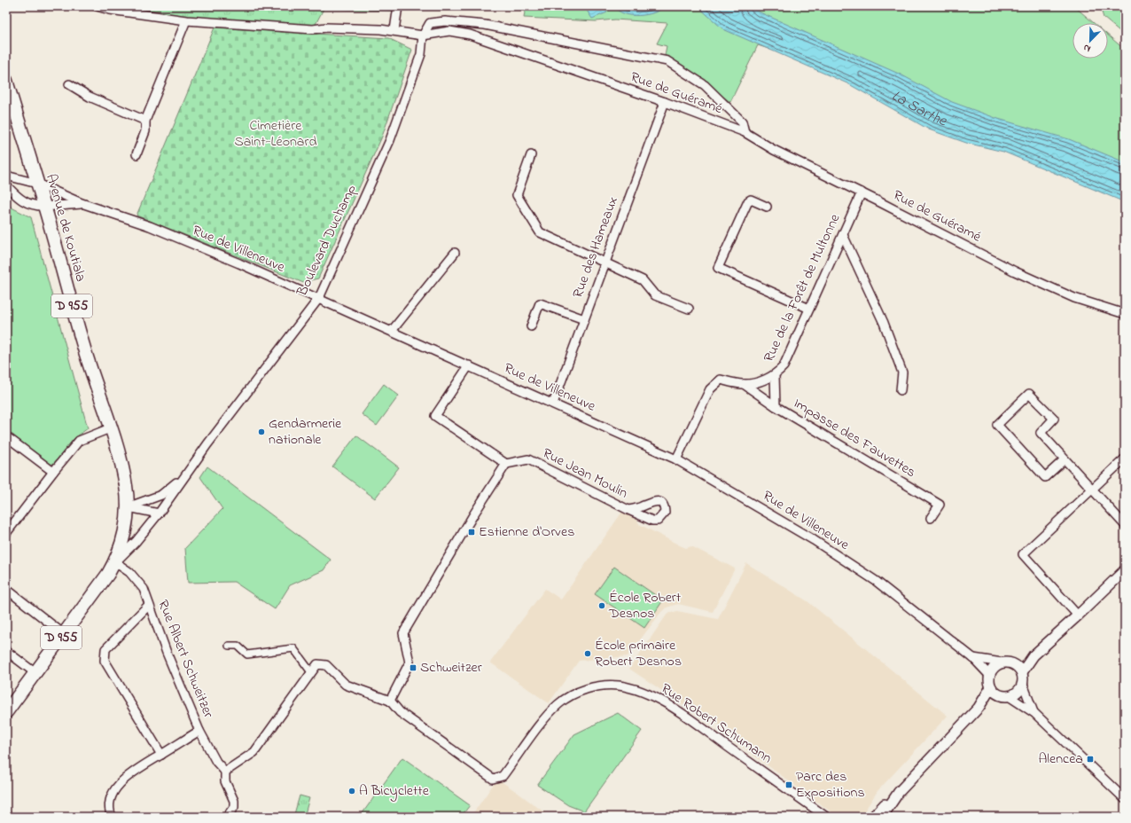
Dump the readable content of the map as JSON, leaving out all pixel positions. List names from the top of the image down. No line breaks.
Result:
{"streets":{"main road":["Avenue de Koutiala","Boulevard Duchamp","D 955"],"street":["Rue de Guéramé","Rue des Hameaux","Rue de Villeneuve","Rue de la Forêt de Multonne","Impasse des Fauvettes","Rue Jean Moulin","Rue Albert Schweitzer","Rue Robert Schumann"]},"crossings":[["Rue de Guéramé","Boulevard Duchamp"],["Rue de Guéramé","Rue des Hameaux"],["Rue de Guéramé","Rue de la Forêt de Multonne"],["Avenue de Koutiala","Boulevard Duchamp"],["Boulevard Duchamp","Rue de Villeneuve"],["Boulevard Duchamp","Rue Albert Schweitzer"],["Rue des Hameaux","Rue de Villeneuve"],["Rue de Villeneuve","Rue de la Forêt de Multonne"],["Rue de la Forêt de Multonne","Impasse des Fauvettes"]],"water":["La Sarthe"],"parks":["Cimetière Saint-Léonard"],"places":{"other":["Gendarmerie nationale","École Robert Desnos","École primaire Robert Desnos","A Bicyclette"],"transit":["Estienne d'Orves","Schweitzer","Alencea","Parc des Expositions"]},"north":"bottom left"}
